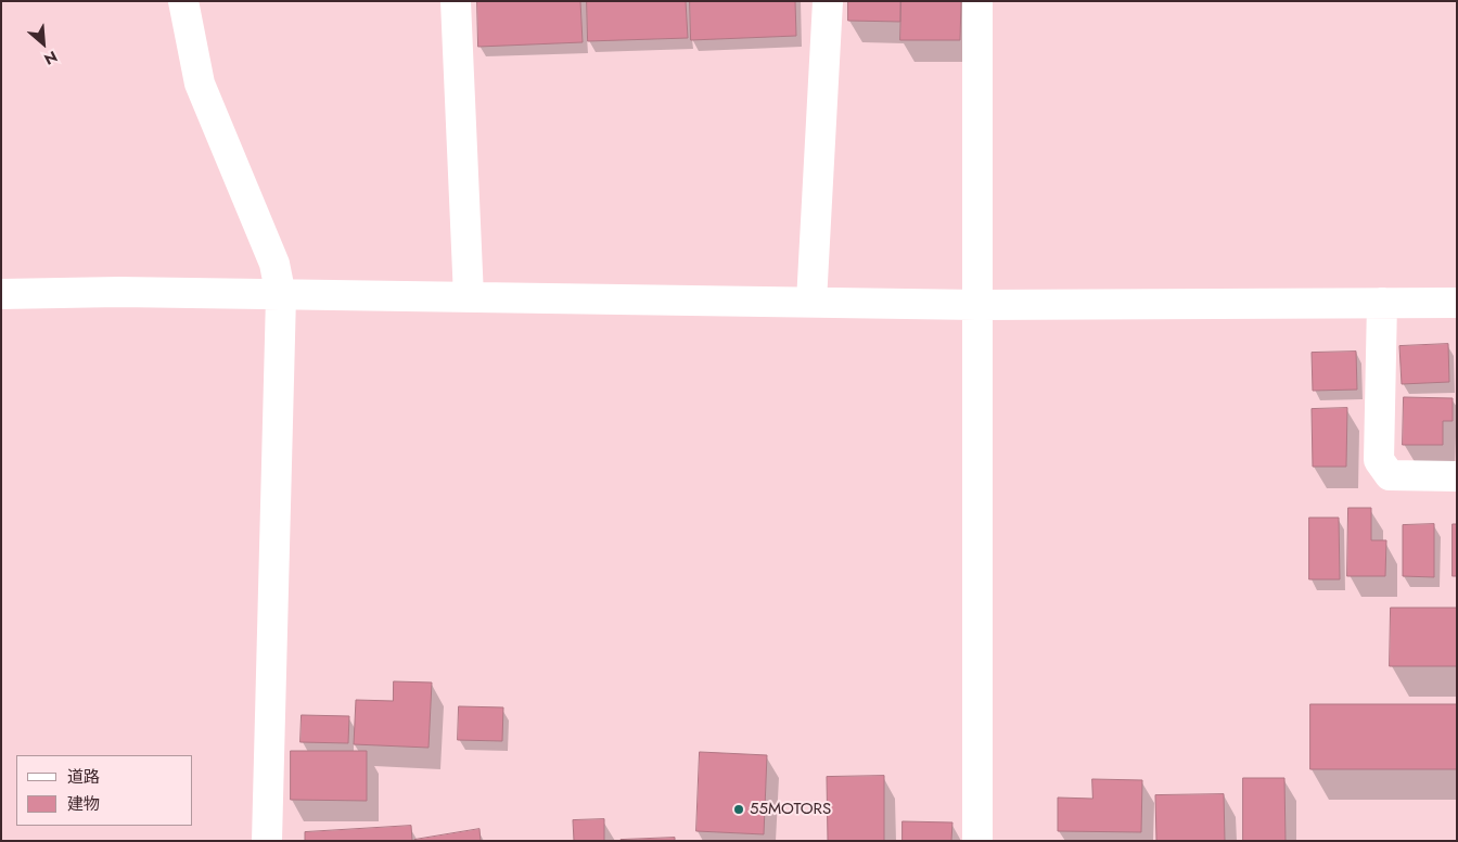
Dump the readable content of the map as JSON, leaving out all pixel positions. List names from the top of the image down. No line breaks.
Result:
{"places":["55MOTORS"],"legend":["道路","建物"],"north":"bottom right"}
